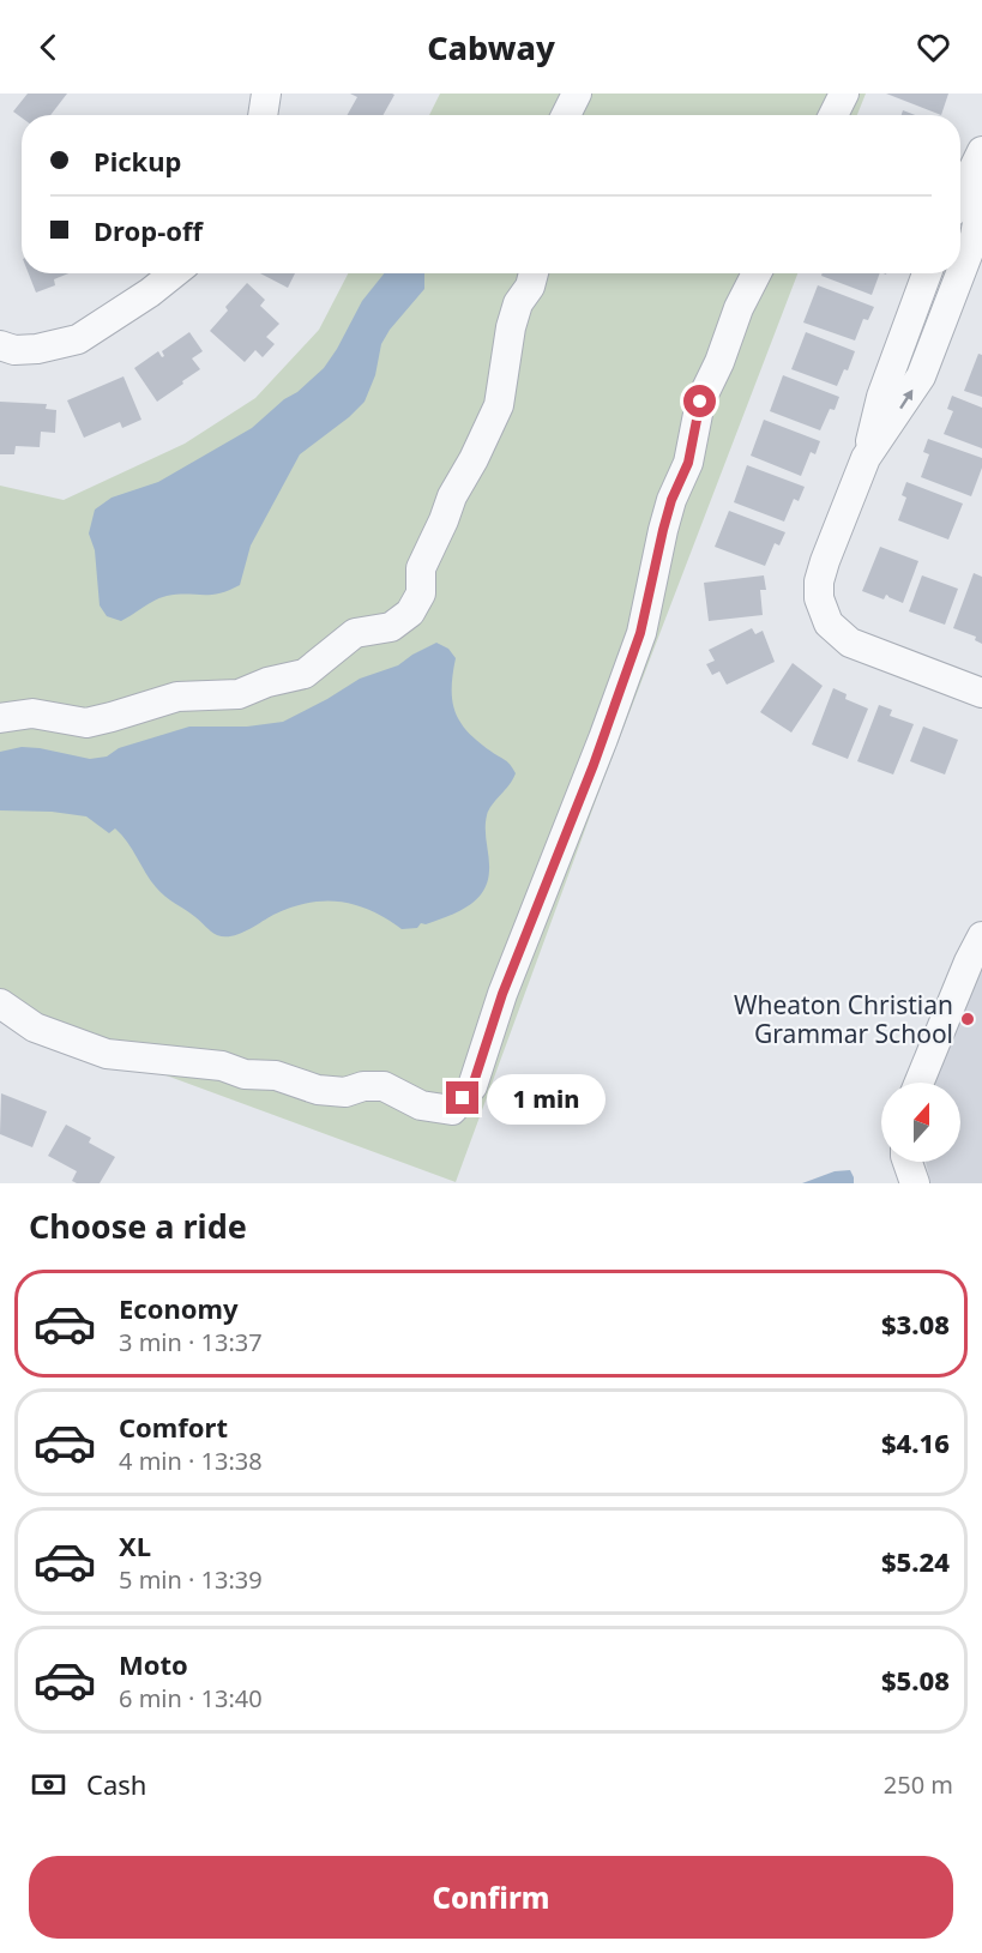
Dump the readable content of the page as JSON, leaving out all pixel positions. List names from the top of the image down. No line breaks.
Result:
{"places":["Wheaton Christian Grammar School"],"north":"top","page":{"header":"Cabway","banner":["Pickup","Drop-off"],"bubble":"1 min","heading":"Choose a ride","list":[{"name":"Economy","note":"3 min · 13:37","value":"$3.08"},{"name":"Comfort","note":"4 min · 13:38","value":"$4.16"},{"name":"XL","note":"5 min · 13:39","value":"$5.24"},{"name":"Moto","note":"6 min · 13:40","value":"$5.08"}],"pay":["Cash","250 m"],"buttons":"Confirm"}}
